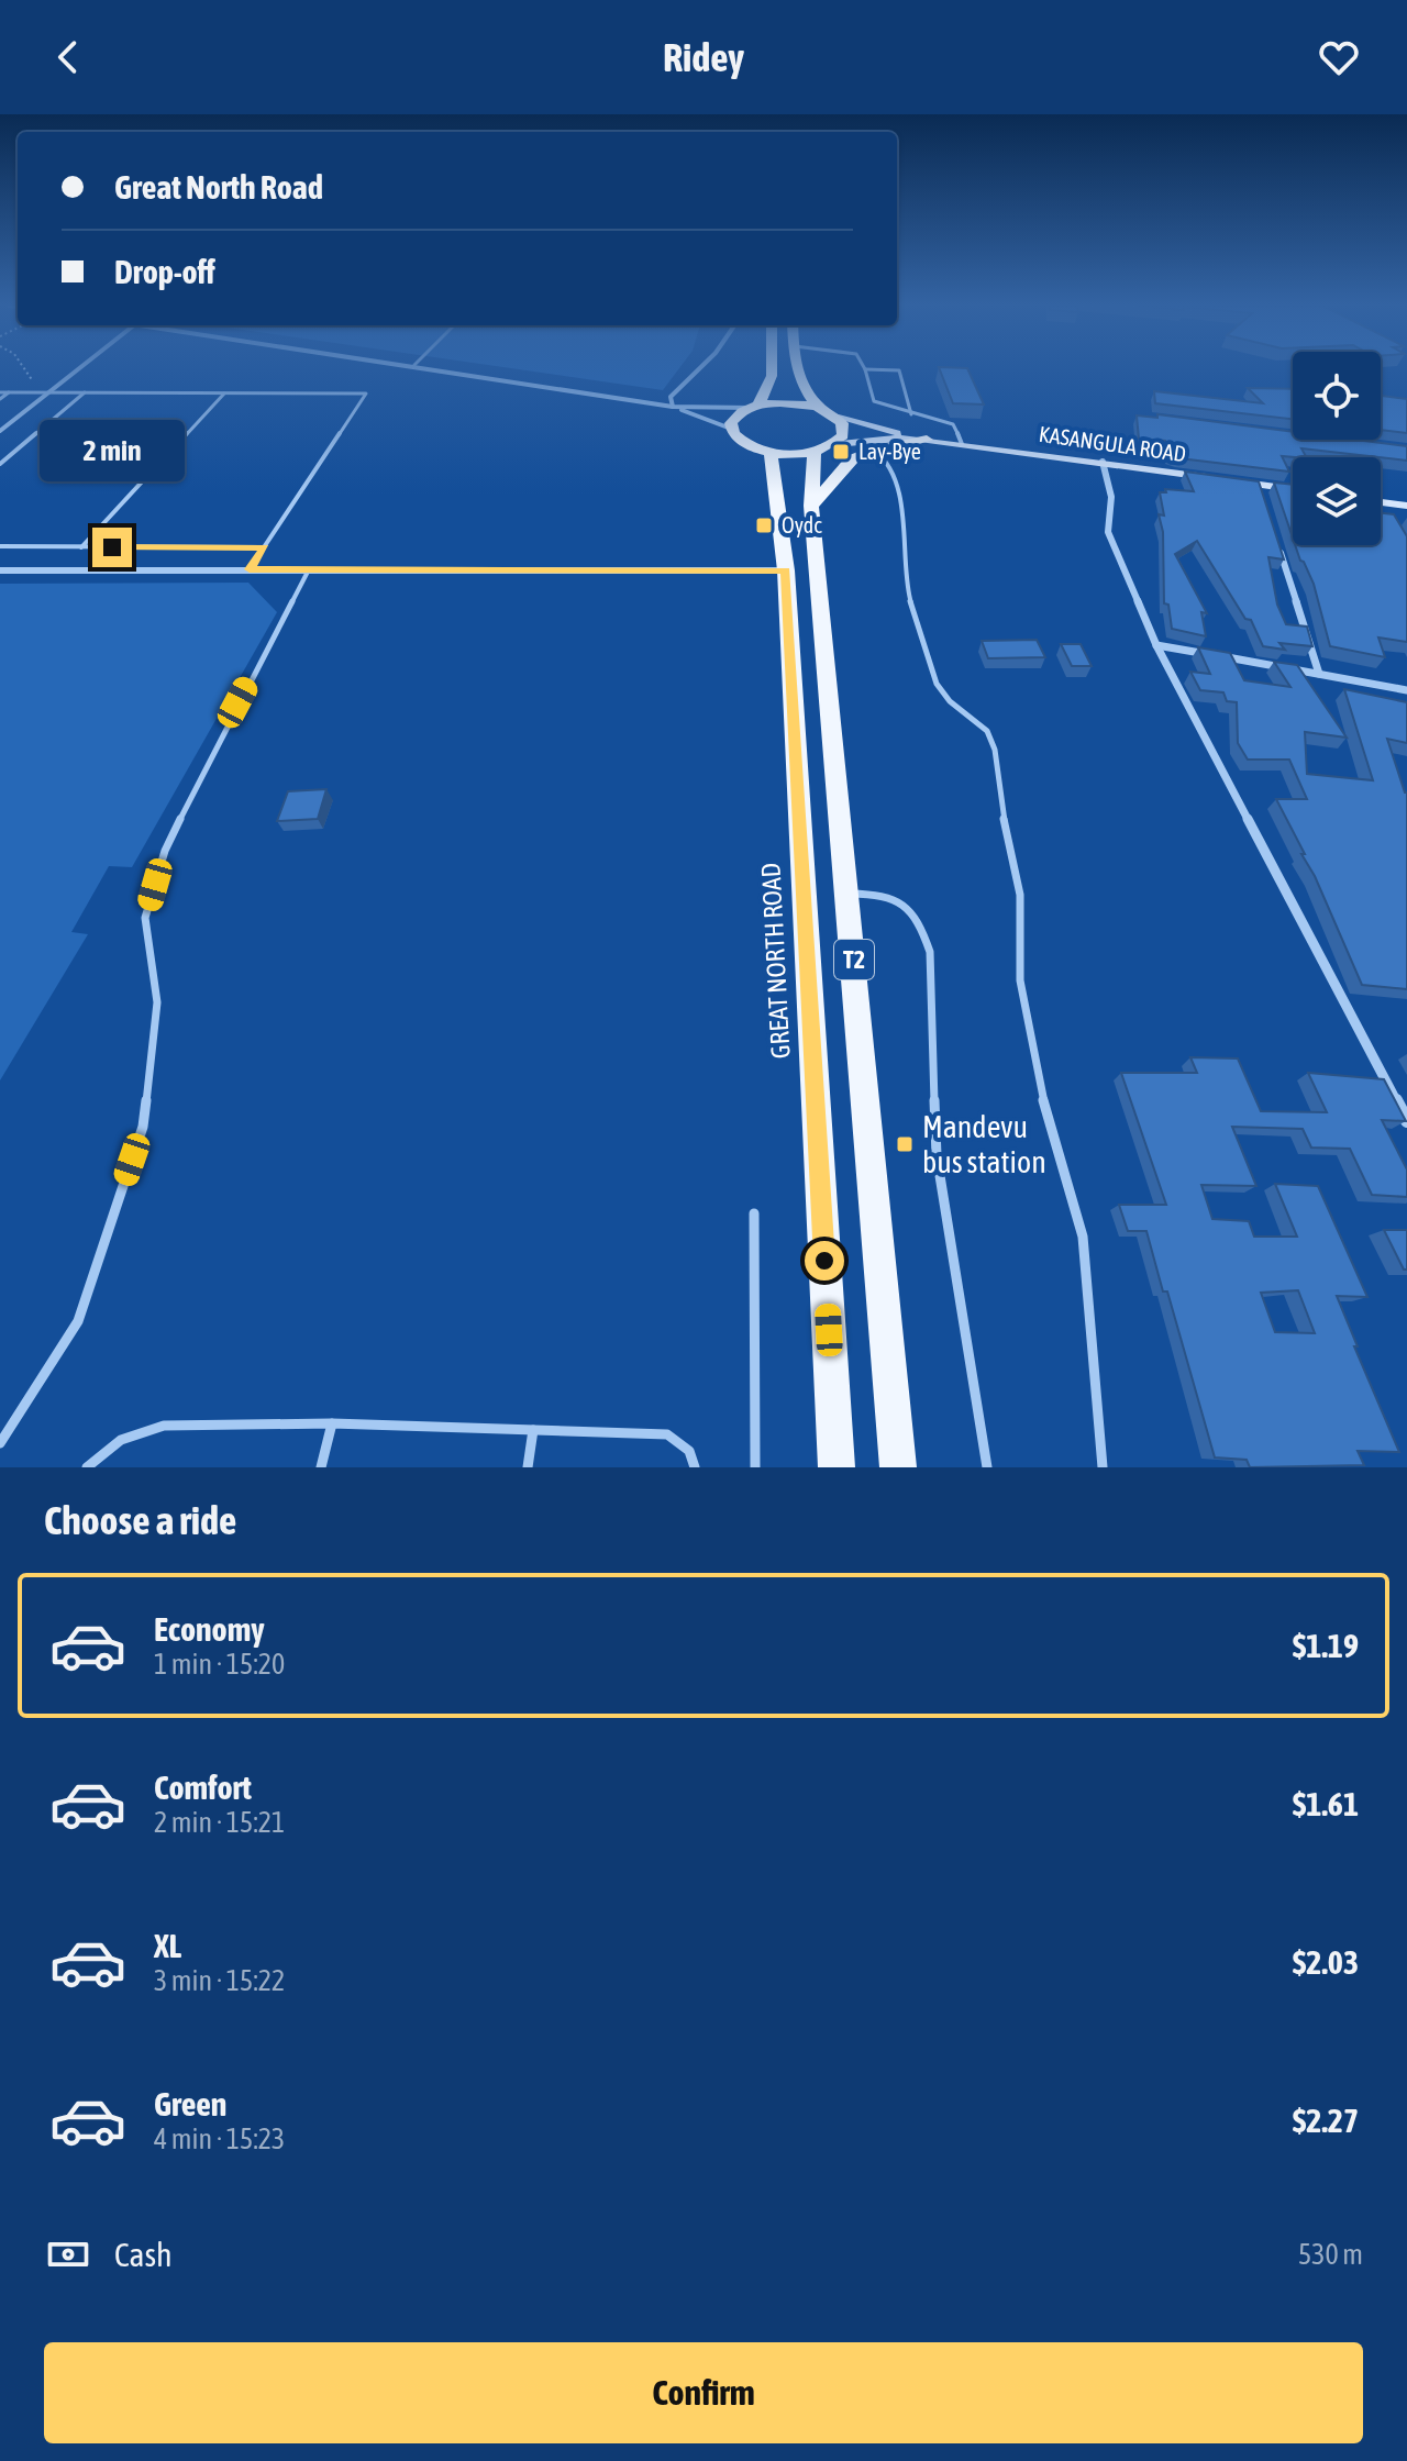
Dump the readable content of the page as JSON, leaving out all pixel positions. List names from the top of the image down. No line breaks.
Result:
{"streets":{"main road":["KASANGULA ROAD","T2","GREAT NORTH ROAD"]},"crossings":[["KASANGULA ROAD","T2"]],"places":{"transit":["Lay-Bye","Oydc","Mandevu bus station"]},"page":{"header":"Ridey","banner":["Great North Road","Drop-off"],"bubble":"2 min","heading":"Choose a ride","list":[{"name":"Economy","note":"1 min · 15:20","value":"$1.19"},{"name":"Comfort","note":"2 min · 15:21","value":"$1.61"},{"name":"XL","note":"3 min · 15:22","value":"$2.03"},{"name":"Green","note":"4 min · 15:23","value":"$2.27"}],"pay":["Cash","530 m"],"buttons":"Confirm"}}
